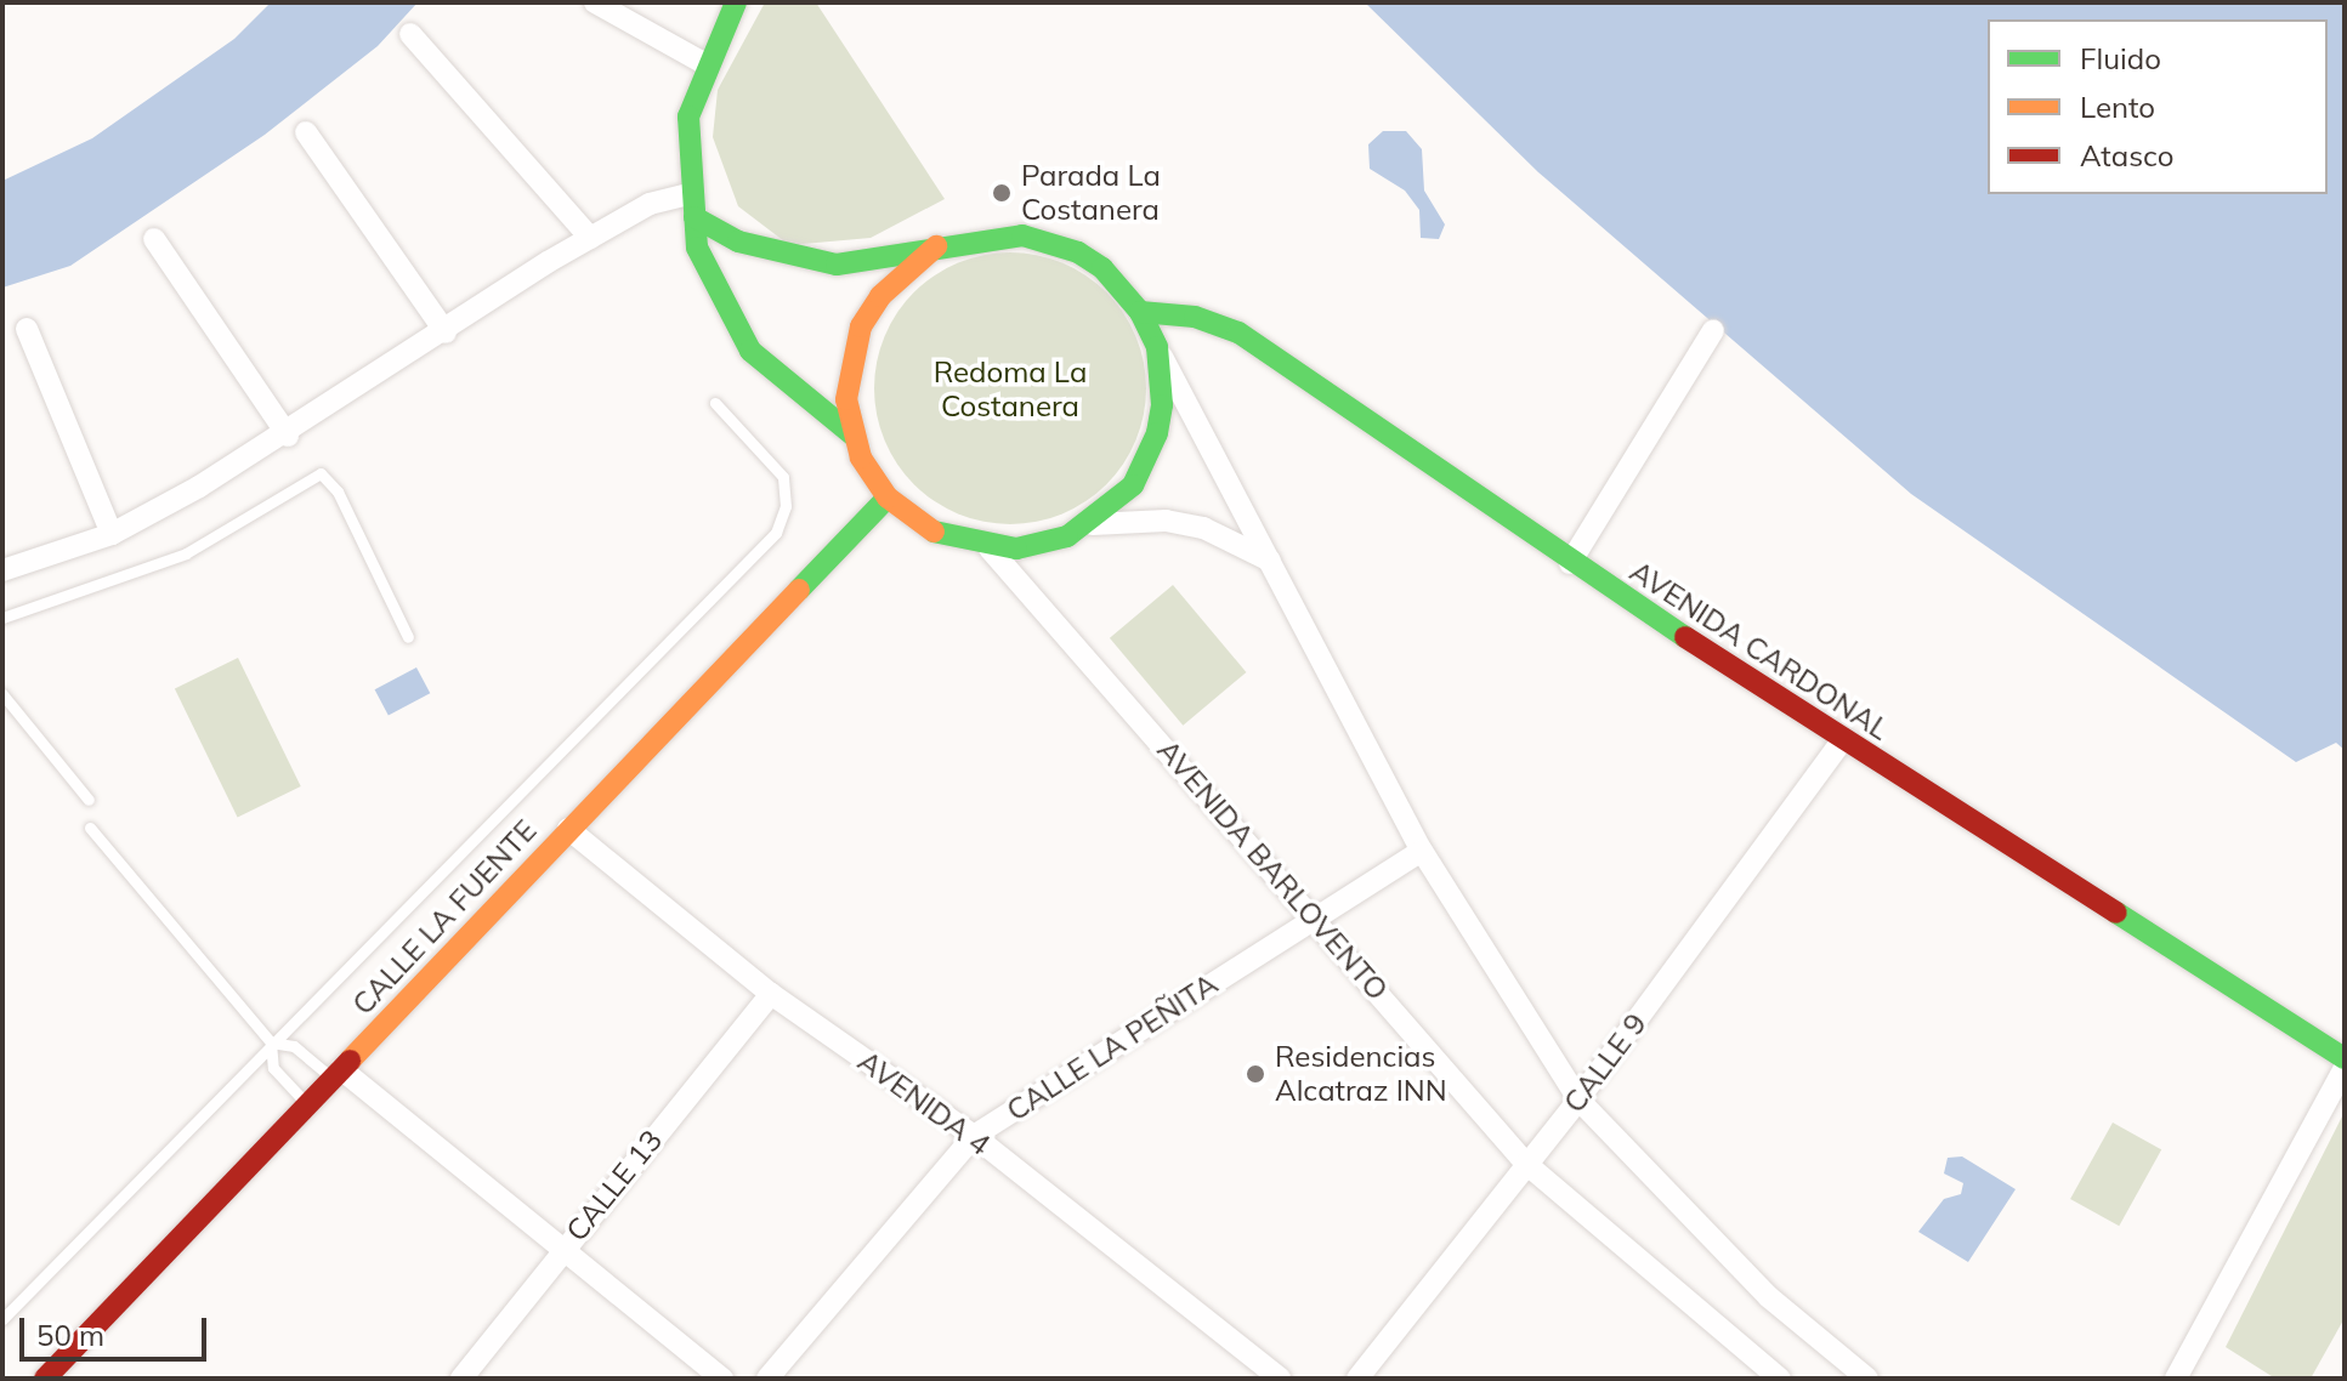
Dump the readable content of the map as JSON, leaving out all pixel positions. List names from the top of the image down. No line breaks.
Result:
{"streets":{"main road":["AVENIDA CARDONAL","CALLE LA FUENTE"],"street":["AVENIDA BARLOVENTO","CALLE LA PEÑITA","CALLE 9","AVENIDA 4","CALLE 13"]},"crossings":[["AVENIDA CARDONAL","AVENIDA BARLOVENTO"],["AVENIDA CARDONAL","CALLE LA FUENTE"],["AVENIDA CARDONAL","CALLE 9"],["AVENIDA BARLOVENTO","CALLE LA FUENTE"],["AVENIDA BARLOVENTO","CALLE LA PEÑITA"],["AVENIDA BARLOVENTO","CALLE 9"],["CALLE LA FUENTE","AVENIDA 4"],["CALLE LA PEÑITA","AVENIDA 4"],["AVENIDA 4","CALLE 13"]],"parks":["Redoma La Costanera"],"places":["Parada La Costanera","Residencias Alcatraz INN"],"legend":["Fluido","Lento","Atasco"],"scale_bar":"50 m"}
